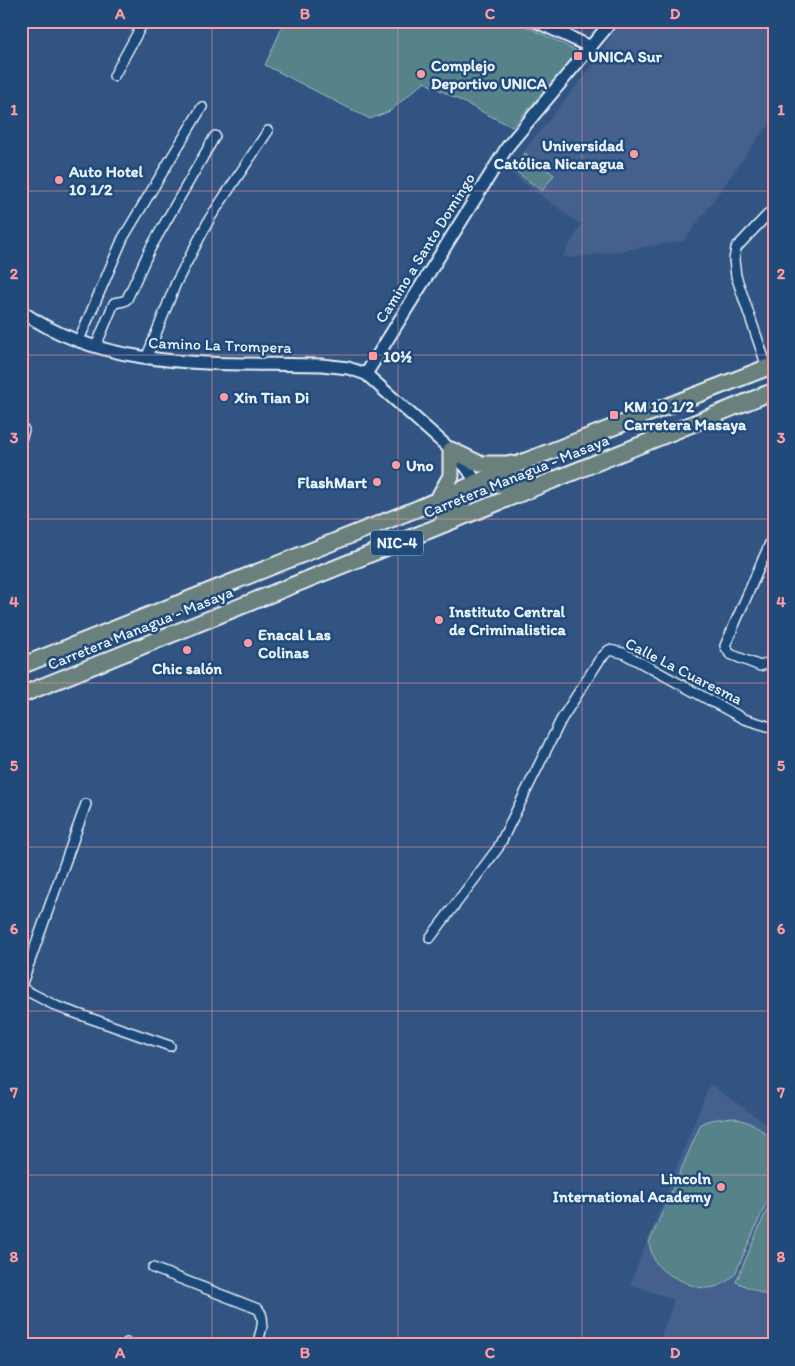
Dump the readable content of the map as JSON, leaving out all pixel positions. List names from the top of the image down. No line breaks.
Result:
{"streets":{"highway":["Carretera Managua - Masaya","NIC-4"],"street":["Camino a Santo Domingo","Camino La Trompera","Calle La Cuaresma"]},"crossings":[["Camino a Santo Domingo","Camino La Trompera"]],"places":{"transit":["UNICA Sur","10½","KM 10 1/2 Carretera Masaya"],"other":["Complejo Deportivo UNICA","Universidad Católica Nicaragua","Auto Hotel 10 1/2","Xin Tian Di","Uno","FlashMart","Instituto Central de Criminalistica","Enacal Las Colinas","Chic salón","Lincoln International Academy"]},"grid":{"columns":["A","B","C","D"],"rows":["1","2","3","4","5","6","7","8"]}}
